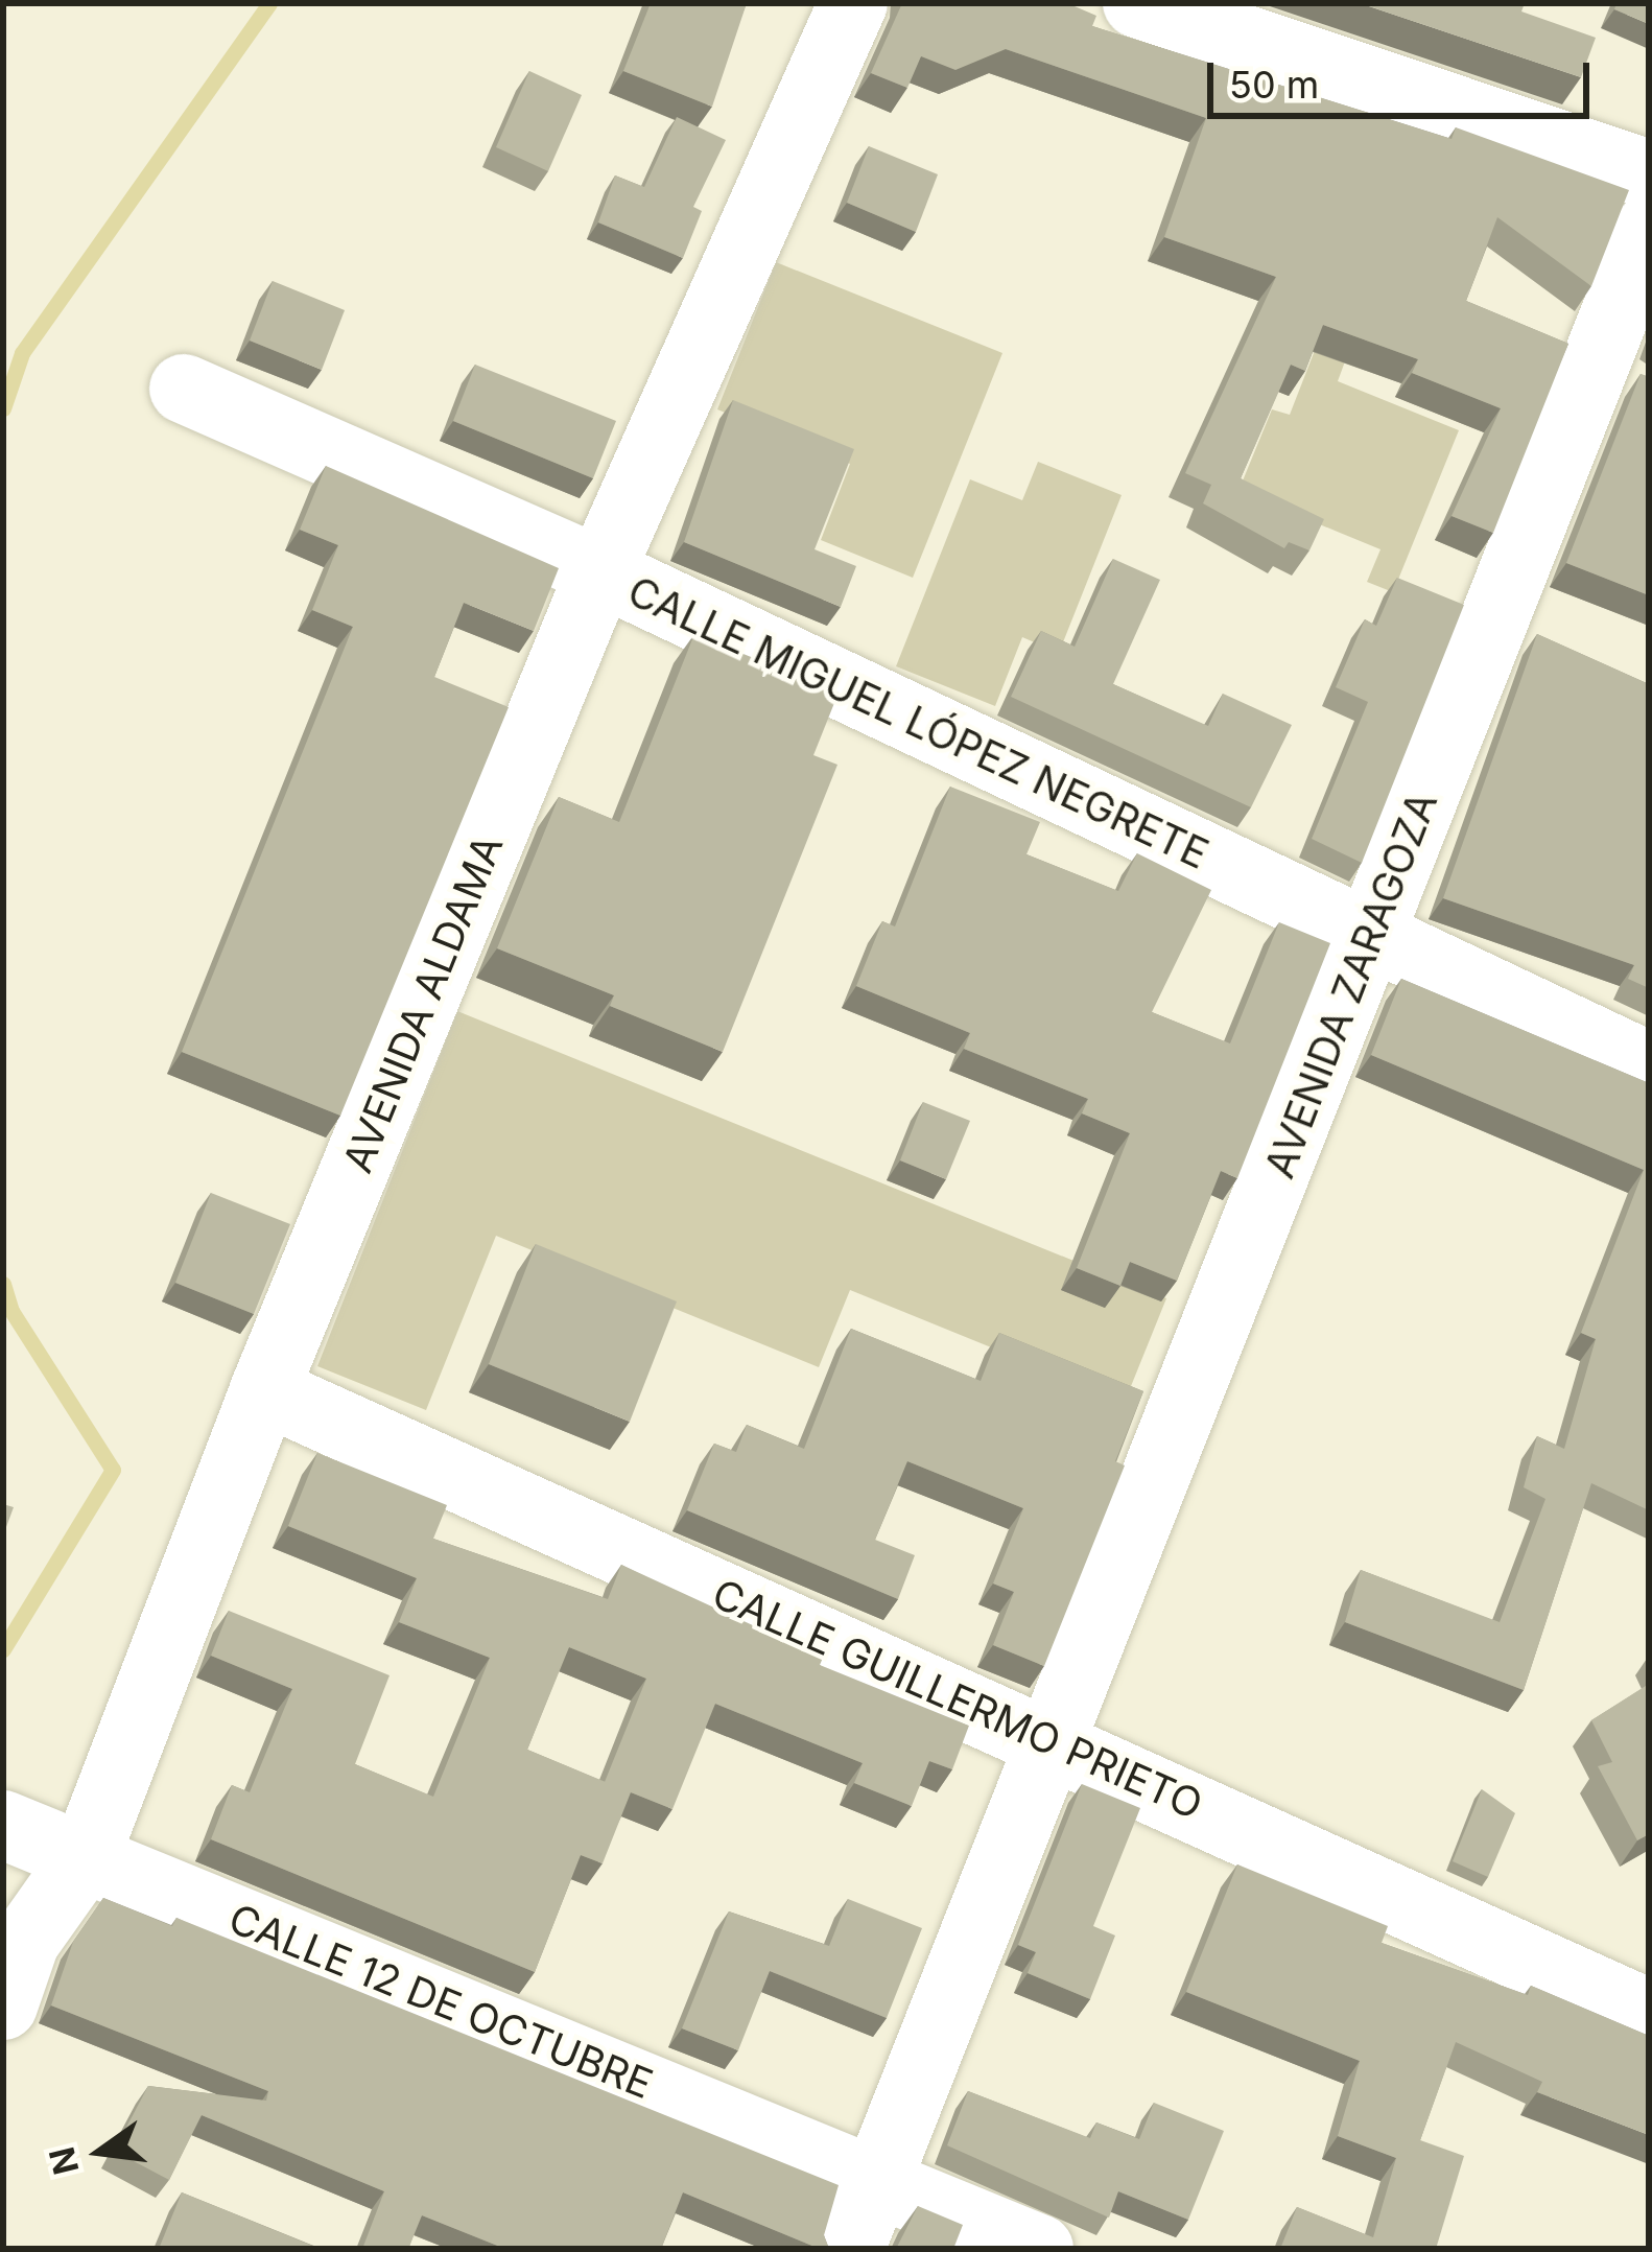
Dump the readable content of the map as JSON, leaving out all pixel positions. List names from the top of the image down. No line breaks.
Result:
{"streets":{"street":["CALLE MIGUEL LÓPEZ NEGRETE","AVENIDA ZARAGOZA","AVENIDA ALDAMA","CALLE GUILLERMO PRIETO","CALLE 12 DE OCTUBRE"]},"crossings":[["CALLE MIGUEL LÓPEZ NEGRETE","AVENIDA ZARAGOZA"],["CALLE MIGUEL LÓPEZ NEGRETE","AVENIDA ALDAMA"],["AVENIDA ZARAGOZA","CALLE GUILLERMO PRIETO"],["AVENIDA ZARAGOZA","CALLE 12 DE OCTUBRE"],["AVENIDA ALDAMA","CALLE GUILLERMO PRIETO"],["AVENIDA ALDAMA","CALLE 12 DE OCTUBRE"]],"scale_bar":"50 m","north":"left"}
